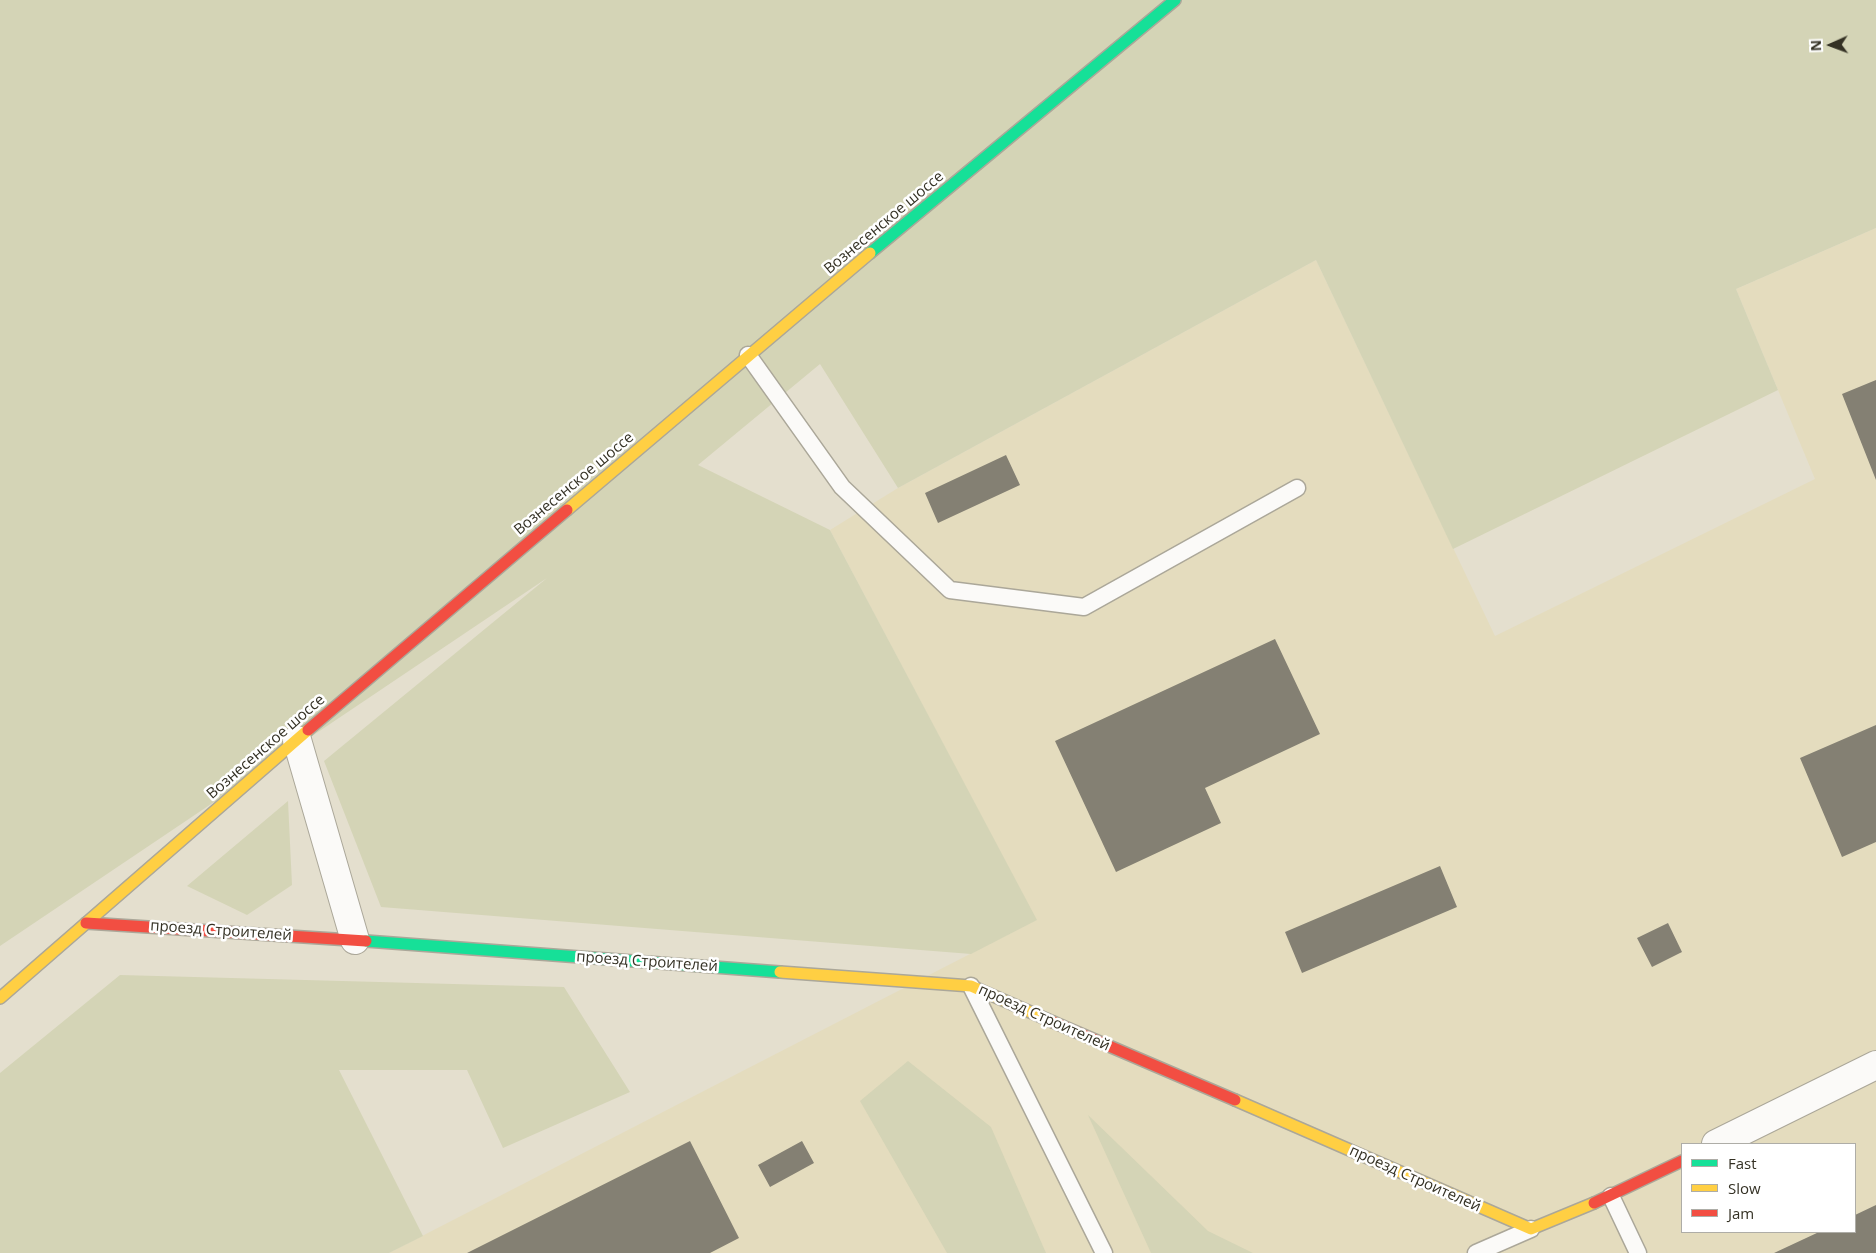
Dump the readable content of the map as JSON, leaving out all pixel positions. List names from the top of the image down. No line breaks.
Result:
{"streets":{"street":["Вознесенское шоссе","проезд Строителей"]},"crossings":[["Вознесенское шоссе","проезд Строителей"]],"legend":["Fast","Slow","Jam"],"north":"left"}
